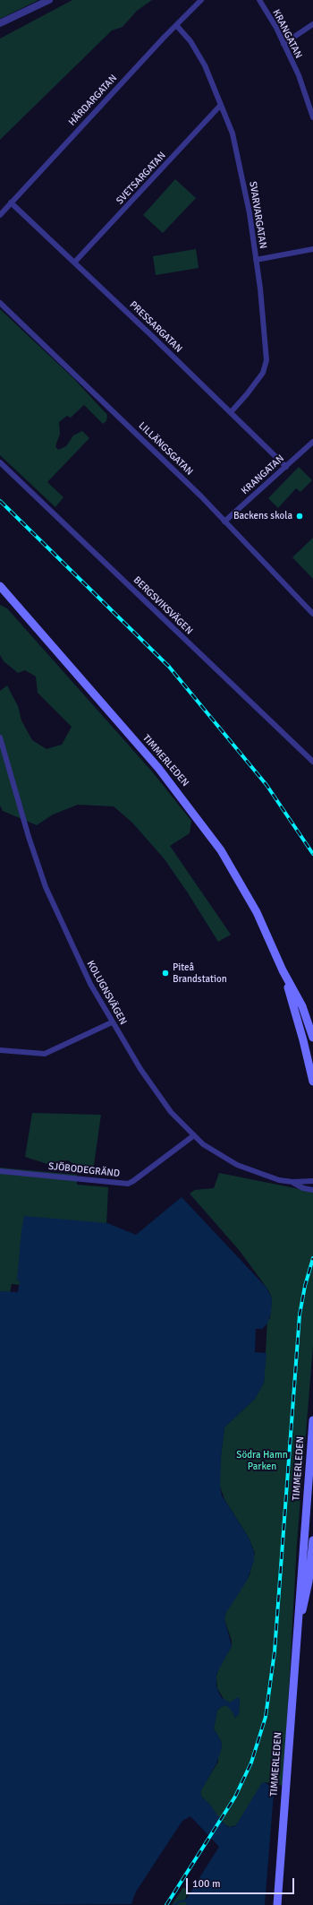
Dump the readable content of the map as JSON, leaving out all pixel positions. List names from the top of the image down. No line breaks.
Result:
{"streets":{"main road":["TIMMERLEDEN"],"street":["KRANGATAN","HÄRDARGATAN","SVETSARGATAN","SVARVARGATAN","PRESSARGATAN","LILLÄNGSGATAN","BERGSVIKSVÄGEN","KOLUGNSVÄGEN","SJÖBODEGRÄND"]},"crossings":[["KRANGATAN","PRESSARGATAN"],["KRANGATAN","LILLÄNGSGATAN"],["HÄRDARGATAN","SVARVARGATAN"],["HÄRDARGATAN","PRESSARGATAN"],["SVETSARGATAN","SVARVARGATAN"],["SVETSARGATAN","PRESSARGATAN"],["SVARVARGATAN","PRESSARGATAN"],["KOLUGNSVÄGEN","SJÖBODEGRÄND"]],"parks":["Södra Hamn Parken"],"places":["Backens skola","Piteå Brandstation"],"scale_bar":"100 m"}
